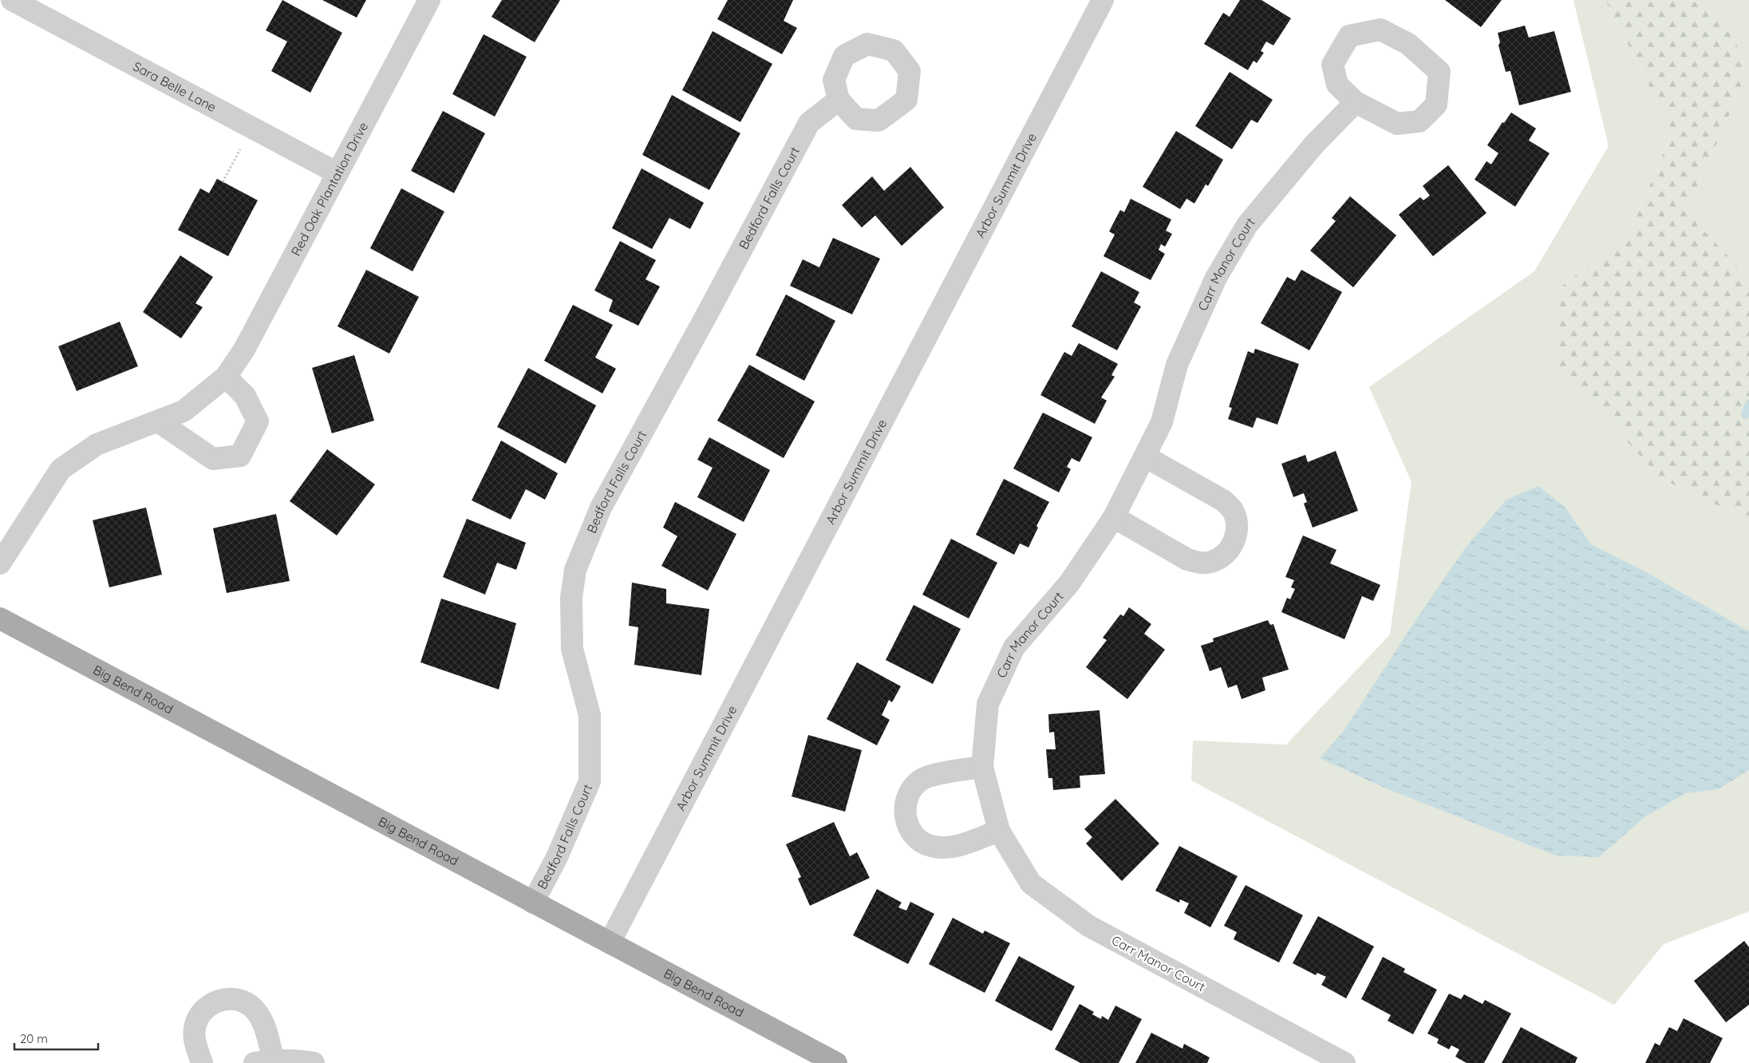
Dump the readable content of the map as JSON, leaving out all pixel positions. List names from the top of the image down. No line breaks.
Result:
{"streets":{"main road":["Big Bend Road"],"street":["Sara Belle Lane","Arbor Summit Drive","Red Oak Plantation Drive","Bedford Falls Court","Carr Manor Court"]},"crossings":[["Sara Belle Lane","Red Oak Plantation Drive"],["Arbor Summit Drive","Big Bend Road"],["Bedford Falls Court","Big Bend Road"]],"scale_bar":"20 m"}
